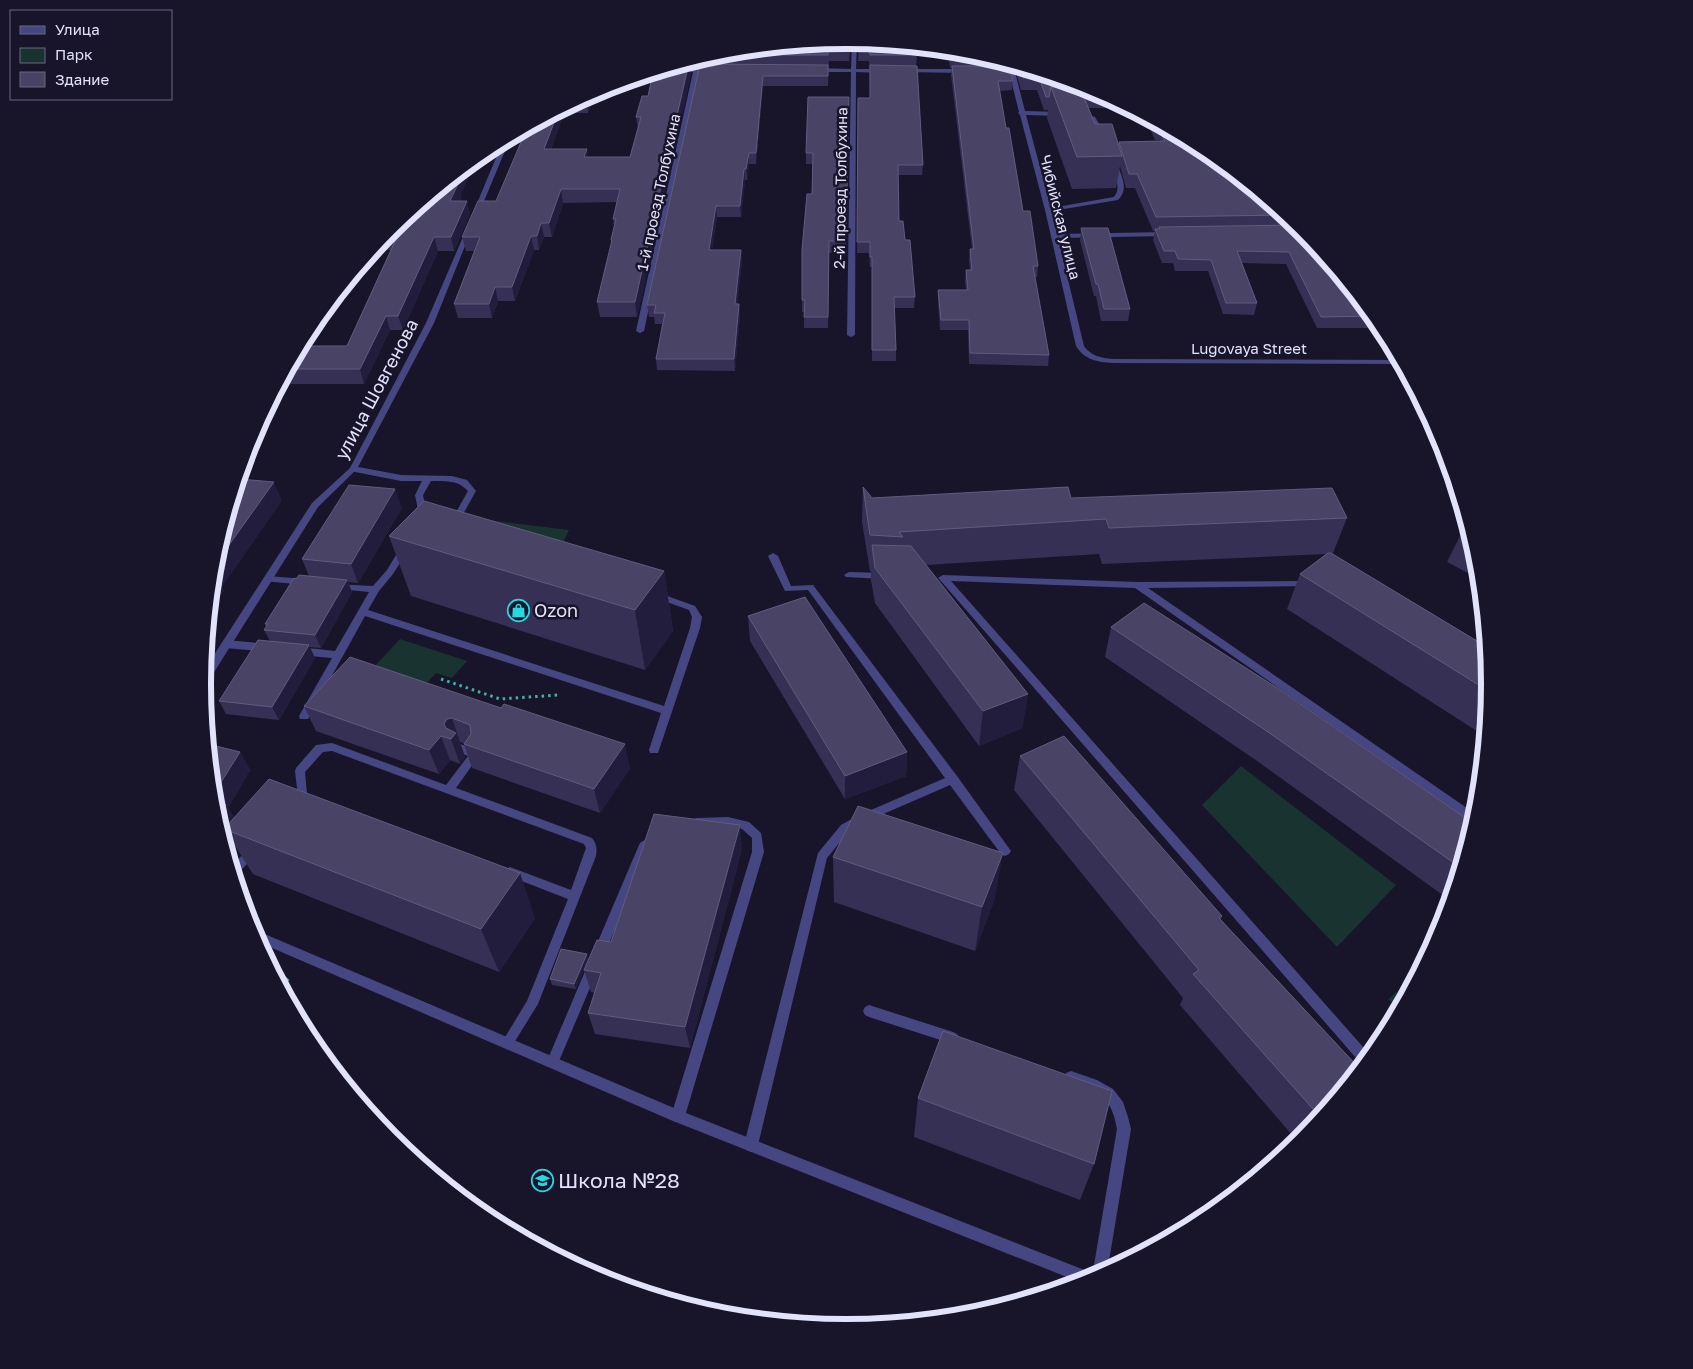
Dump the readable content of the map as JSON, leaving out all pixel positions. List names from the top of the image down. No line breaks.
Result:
{"streets":{"street":["2-й проезд Толбухина","1-й проезд Толбухина","Чибийская улица","Lugovaya Street","улица Шовгенова"]},"crossings":[["Чибийская улица","Lugovaya Street"]],"places":{"shop":["Ozon"],"school or university":["Школа №28"]},"legend":["Улица","Парк","Здание"]}
